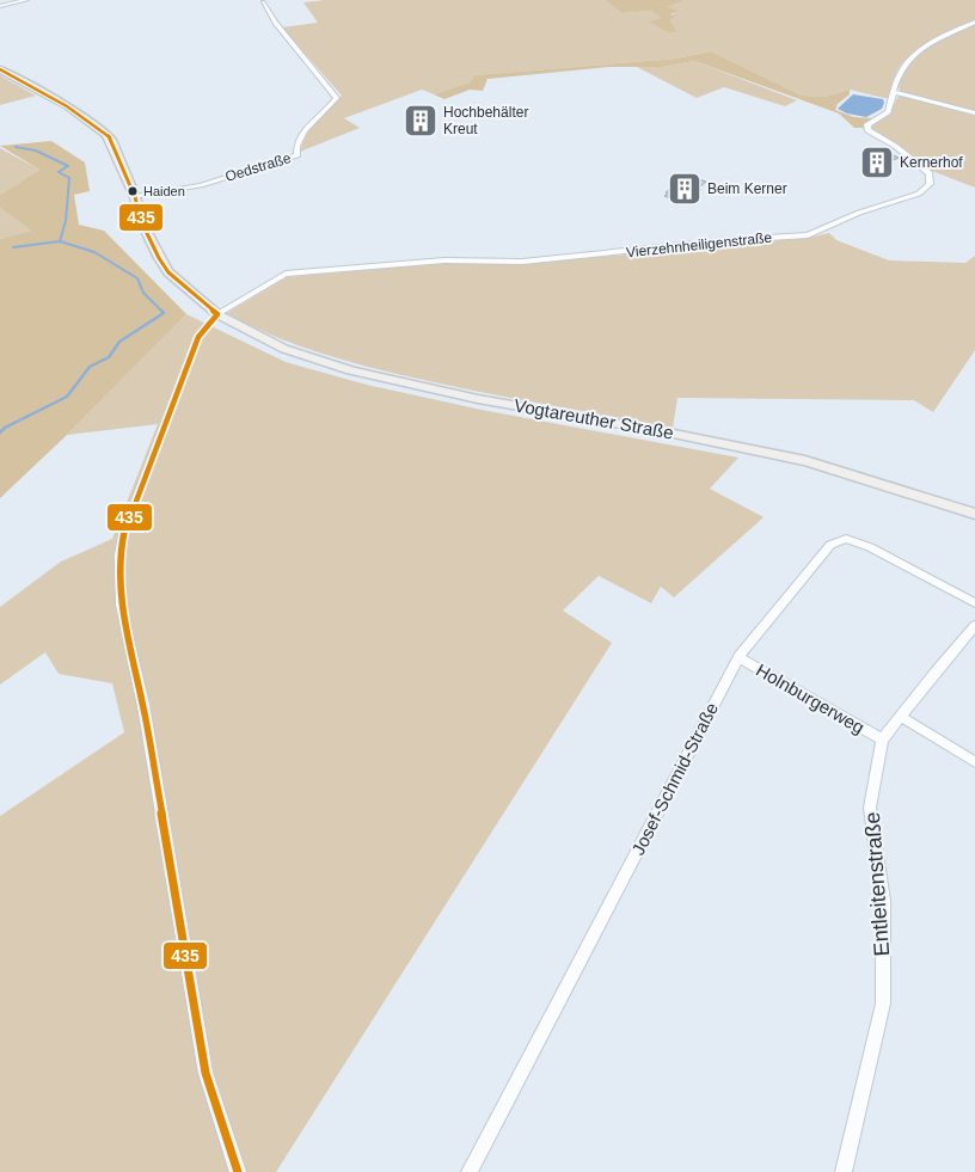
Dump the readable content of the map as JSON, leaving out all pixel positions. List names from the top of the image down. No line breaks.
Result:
{"streets":{"main road":["Vogtareuther Straße"],"street":["Oedstraße","Vierzehnheiligenstraße","Holnburgerweg","Josef-Schmid-Straße","Entleitenstraße"]},"crossings":[["Oedstraße","Vogtareuther Straße"],["Vierzehnheiligenstraße","Vogtareuther Straße"],["Holnburgerweg","Josef-Schmid-Straße"],["Holnburgerweg","Entleitenstraße"]],"places":{"building":["Hochbehälter Kreut","Kernerhof","Beim Kerner"],"other":["Haiden"]},"lines":["transit line 435"]}
